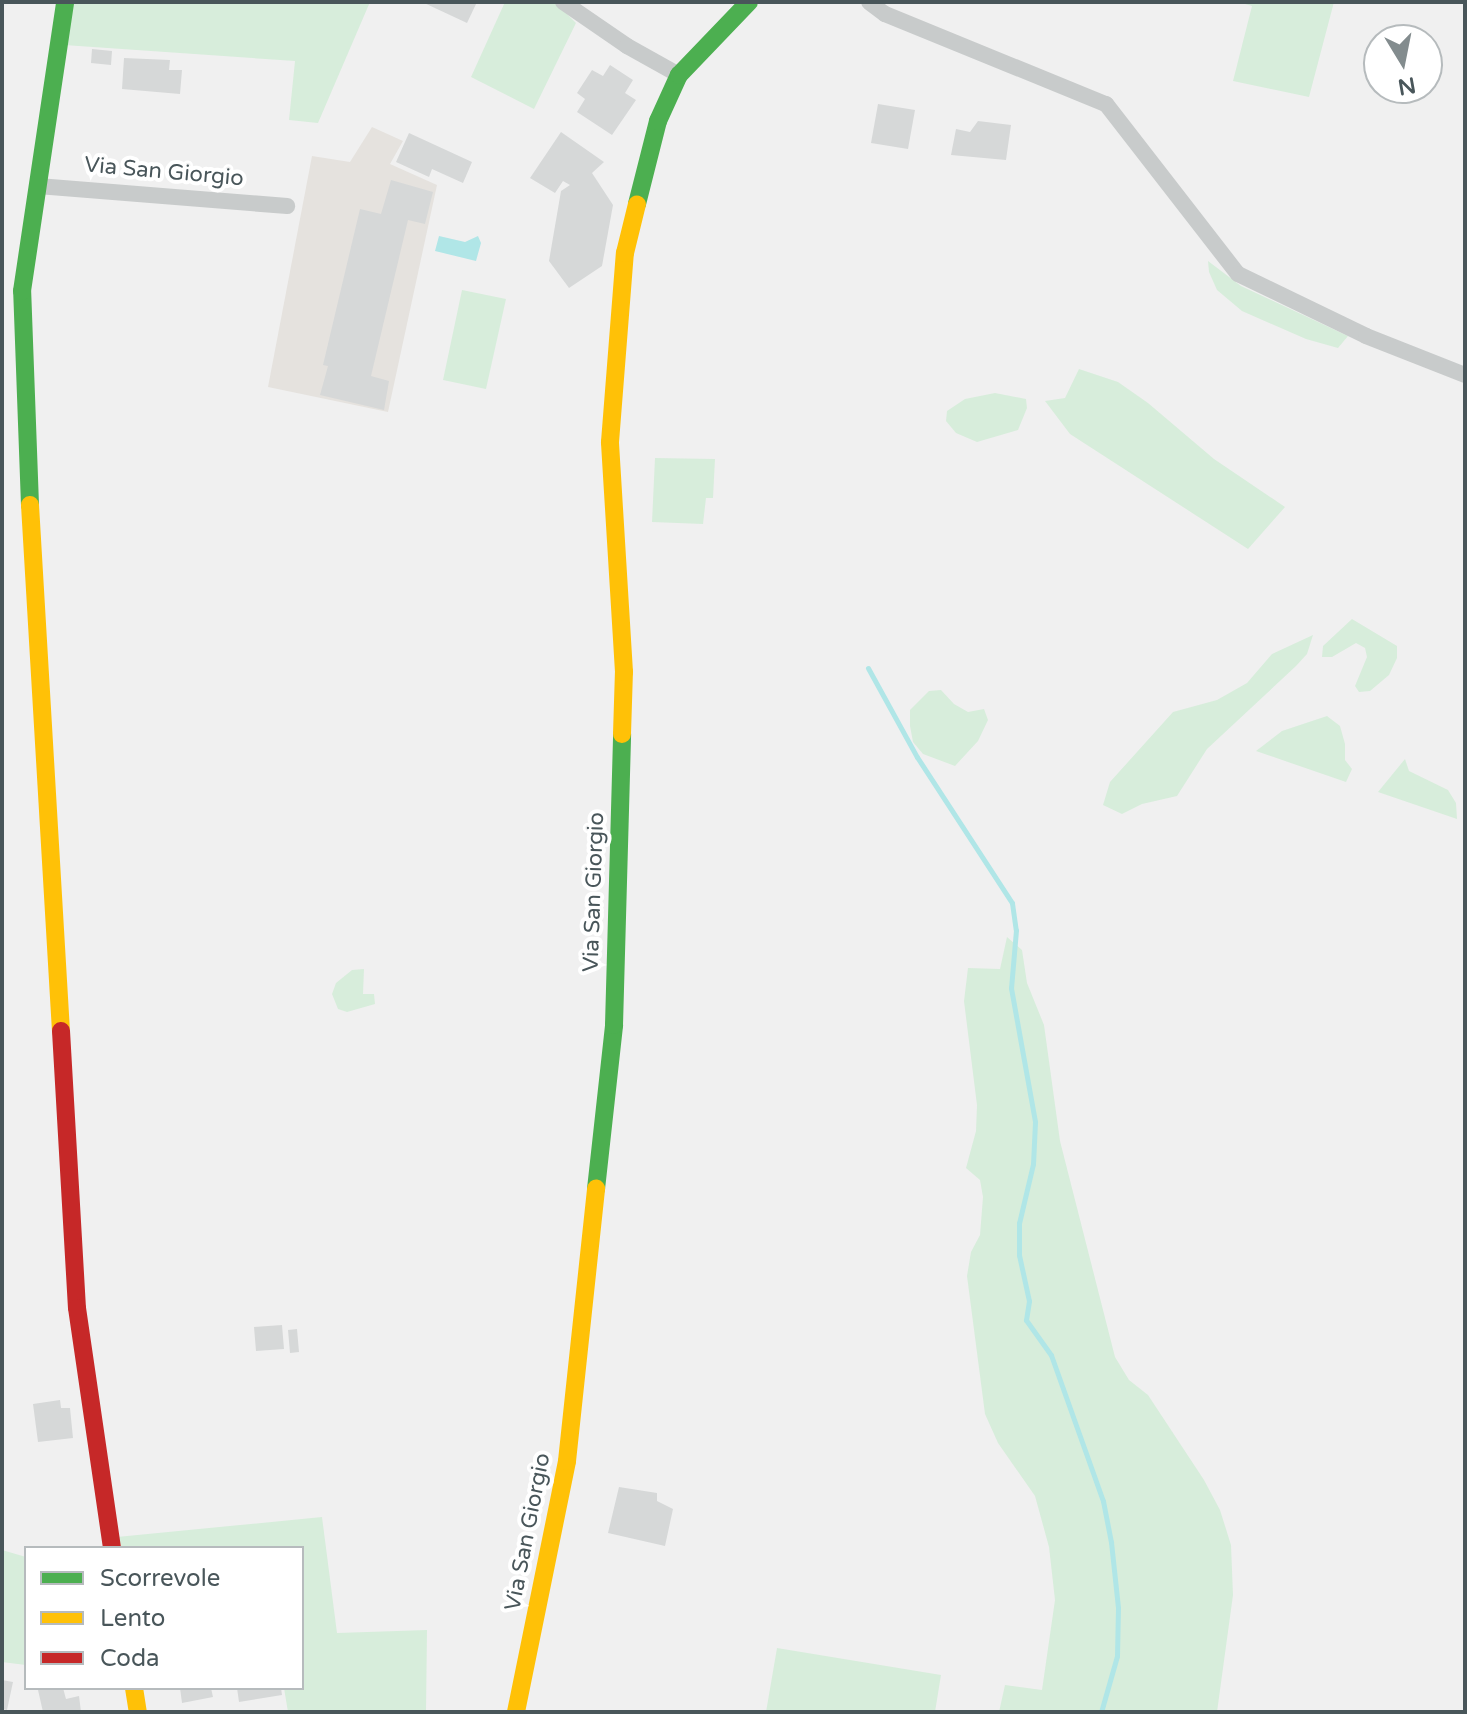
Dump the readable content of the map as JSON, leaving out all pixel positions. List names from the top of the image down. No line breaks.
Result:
{"streets":{"street":["Via San Giorgio"]},"legend":["Scorrevole","Lento","Coda"],"north":"bottom"}
